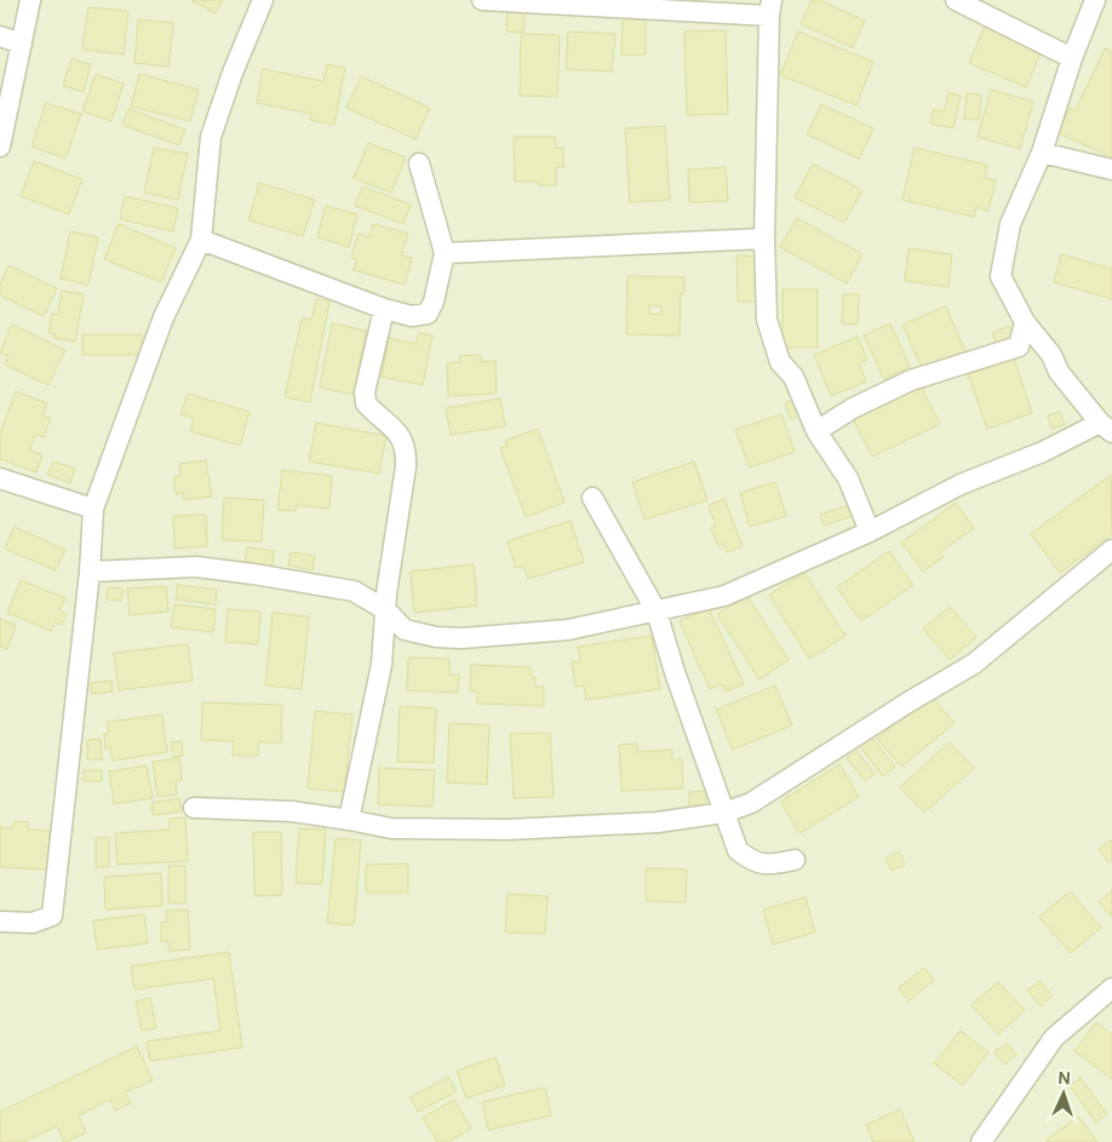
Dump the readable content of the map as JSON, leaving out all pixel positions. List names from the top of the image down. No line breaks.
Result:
{"north":"top"}
